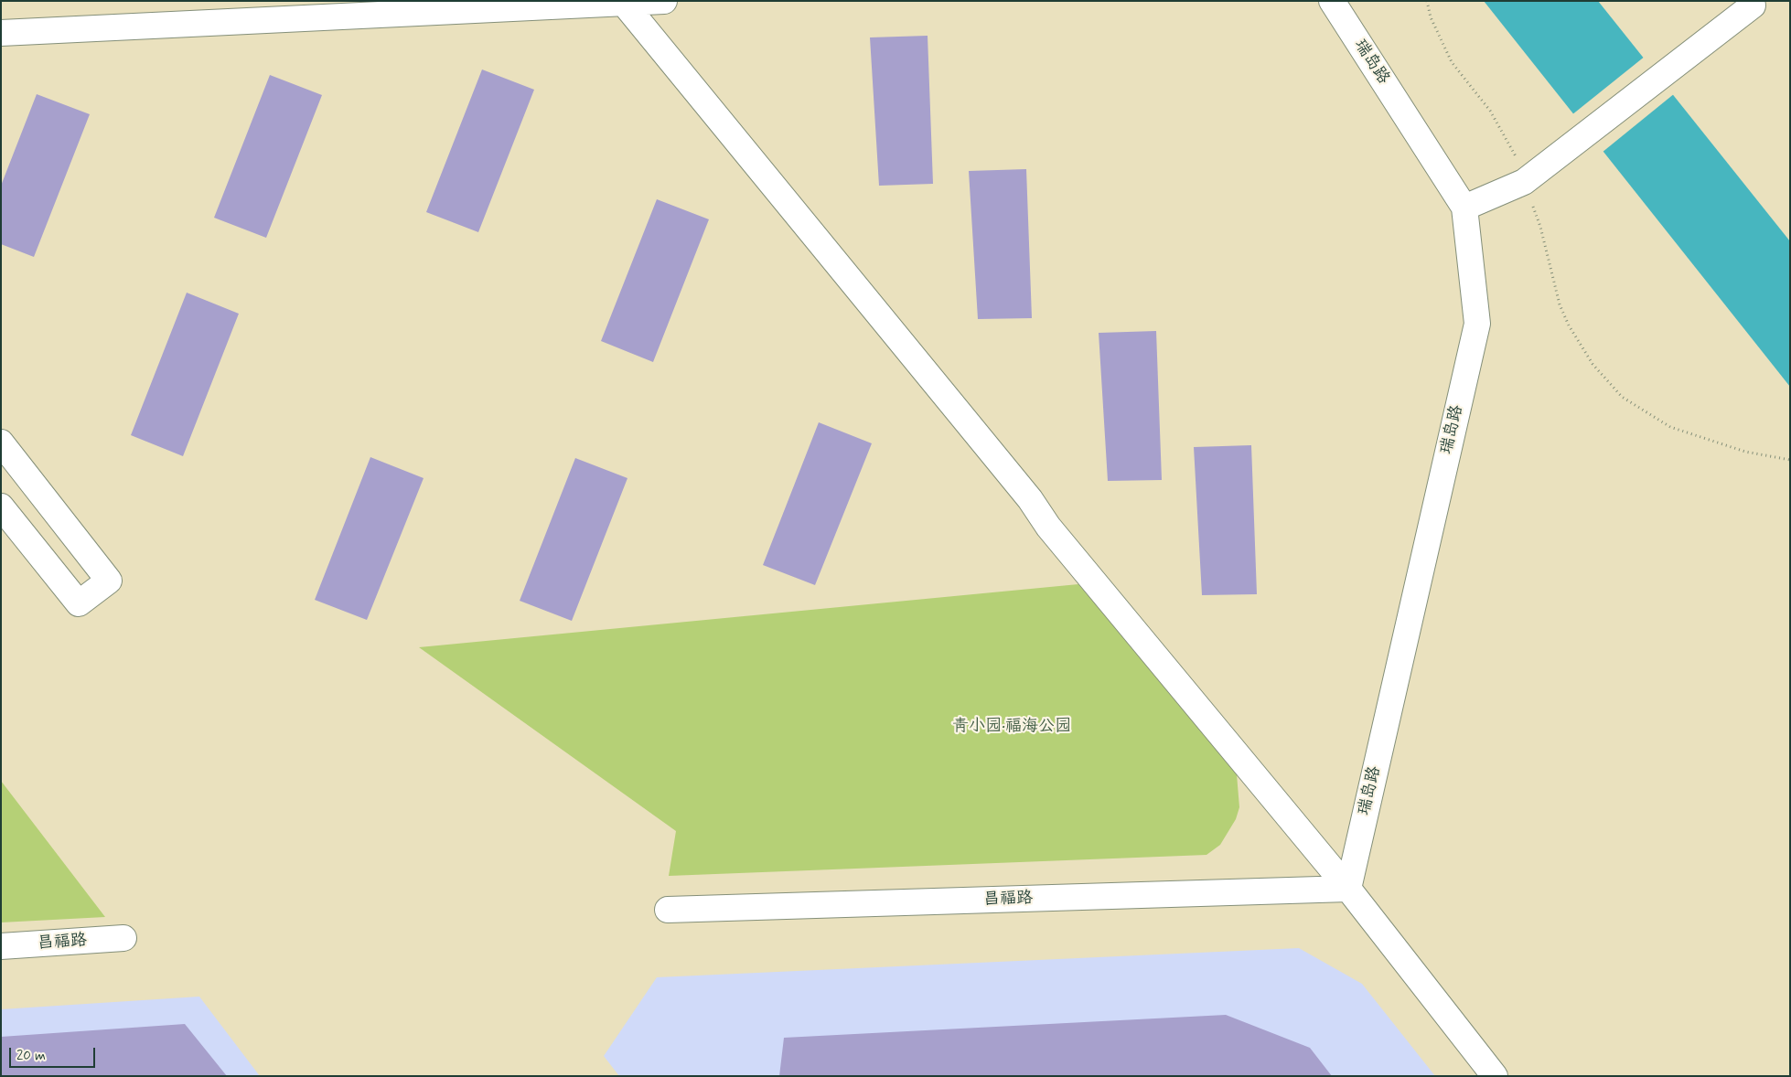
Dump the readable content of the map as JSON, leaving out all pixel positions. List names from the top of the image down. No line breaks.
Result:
{"streets":{"street":["瑞岛路","昌福路"]},"crossings":[["瑞岛路","昌福路"]],"parks":["青小园·福海公园"],"scale_bar":"20 m"}
